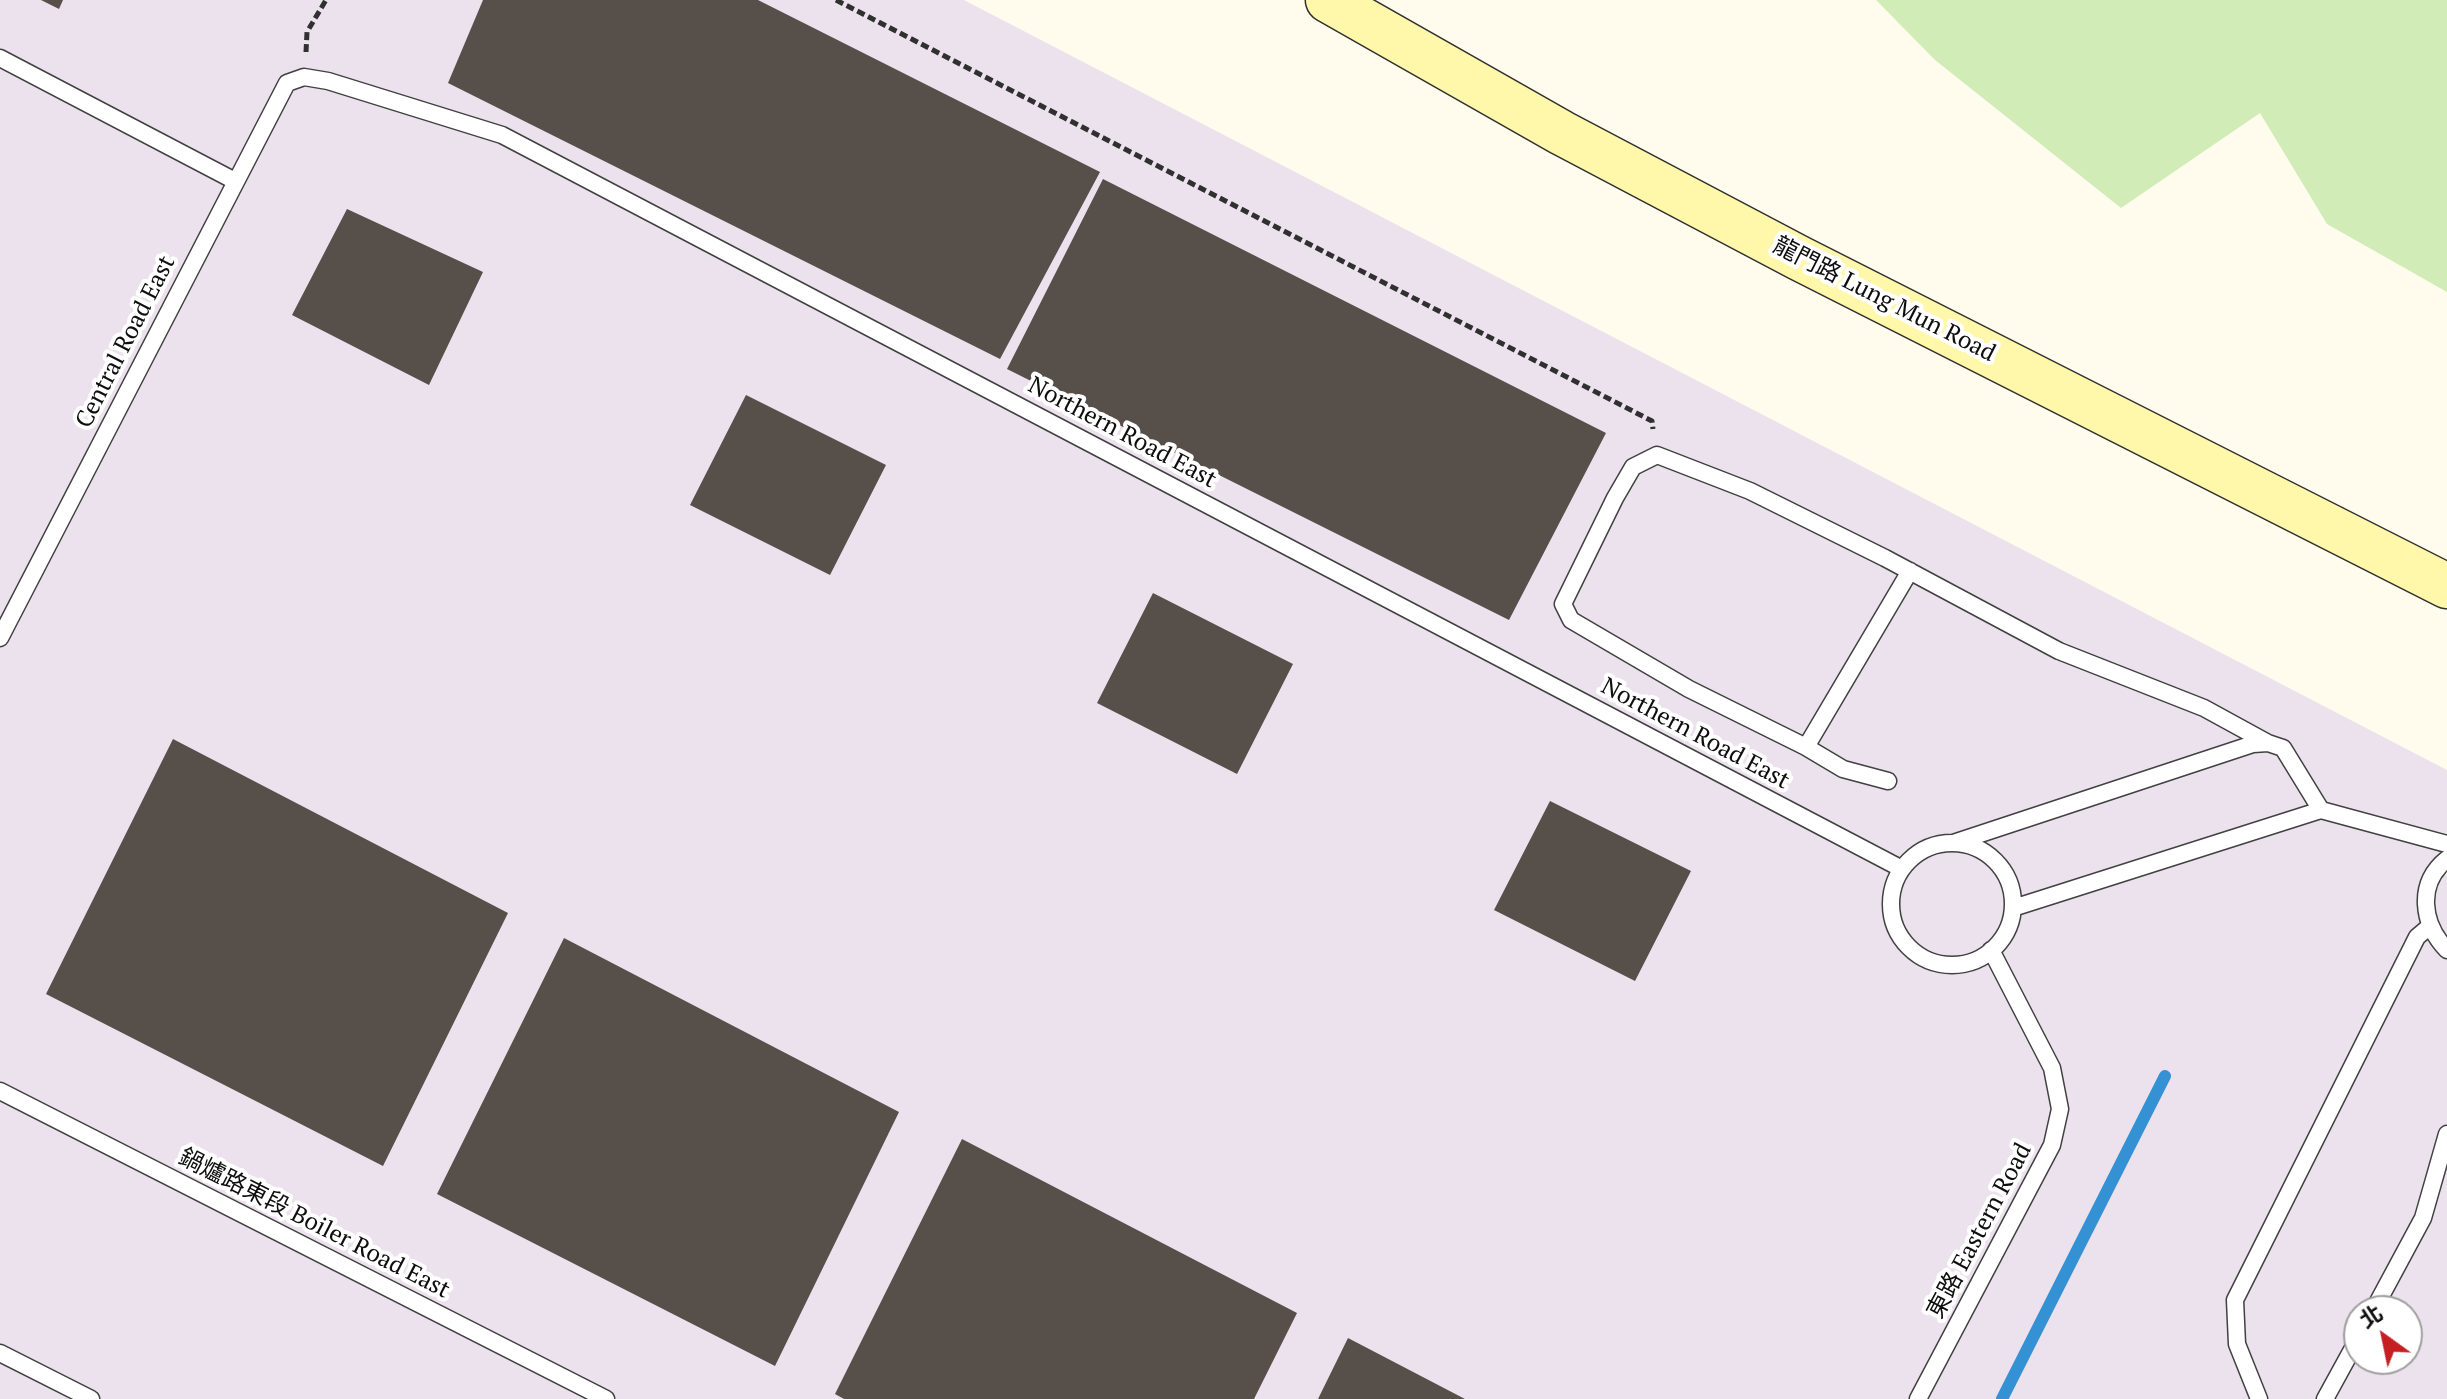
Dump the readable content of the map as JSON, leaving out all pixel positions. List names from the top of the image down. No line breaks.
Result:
{"streets":{"street":["龍門路 Lung Mun Road"],"lane":["Central Road East","Northern Road East","鍋爐路東段 Boiler Road East","東路 Eastern Road"]},"crossings":[["Central Road East","Northern Road East"],["Northern Road East","東路 Eastern Road"]],"north":"top left"}
